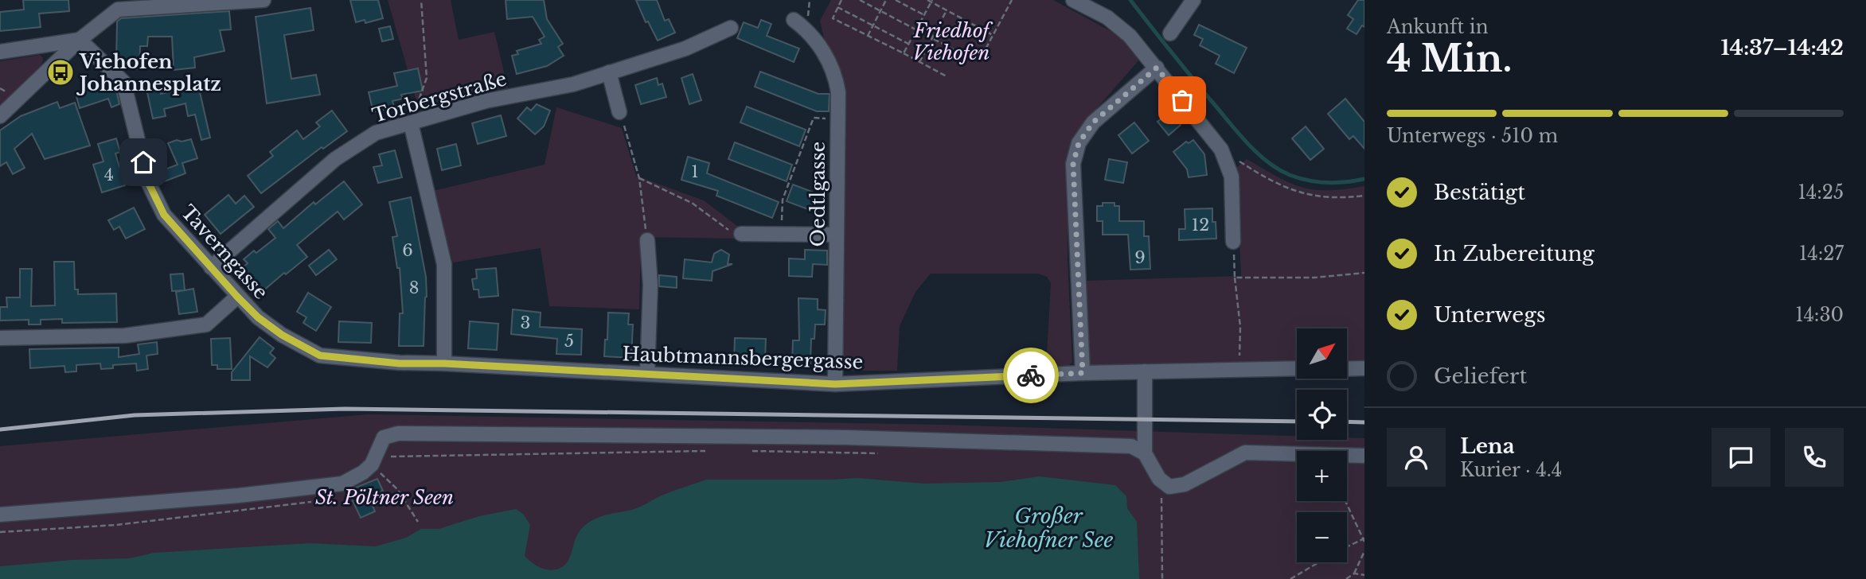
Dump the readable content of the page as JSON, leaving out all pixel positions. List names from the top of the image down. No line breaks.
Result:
{"streets":{"street":["Torbergstraße","Oedtlgasse","Taverngasse","Haubtmannsbergergasse"]},"crossings":[["Torbergstraße","Taverngasse"],["Oedtlgasse","Haubtmannsbergergasse"],["Taverngasse","Haubtmannsbergergasse"]],"water":["Großer Viehofner See"],"parks":["Friedhof Viehofen","St. Pöltner Seen"],"places":{"bus stop":["Viehofen Johannesplatz"]},"house_numbers":["1","4","12","6","9","8","3","5"],"north":"top right","page":{"heading":["4 Min.","Ankunft in","14:37–14:42"],"panel":["Lena","Kurier · 4.4"],"bar":"Unterwegs · 510 m","list":[["Bestätigt","14:25"],["In Zubereitung","14:27"],["Unterwegs","14:30"],"Geliefert"],"map_buttons":["+","−"]}}
